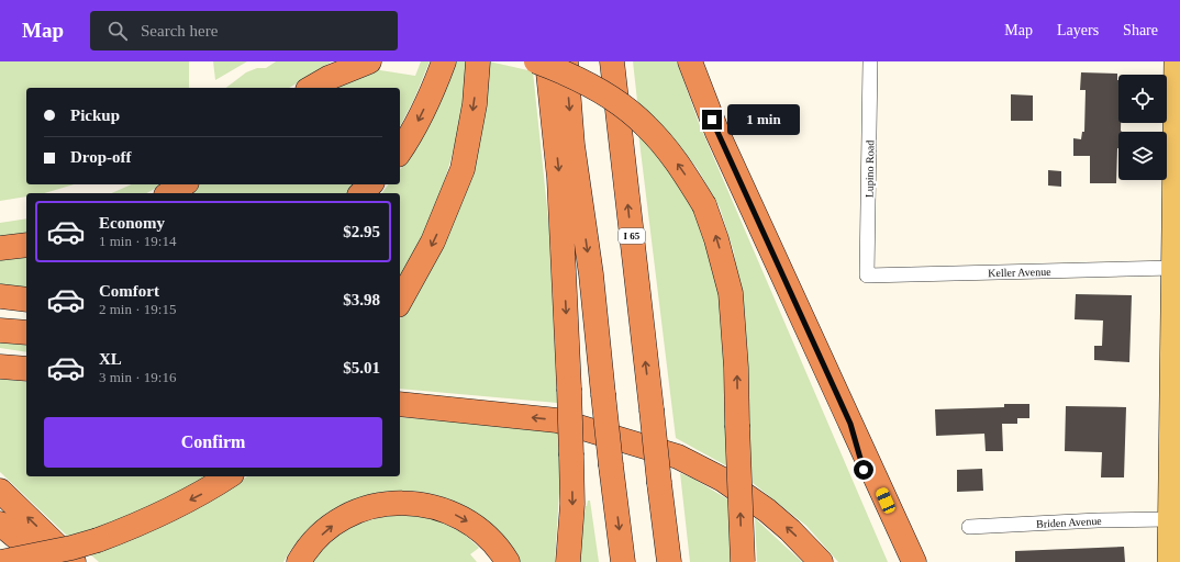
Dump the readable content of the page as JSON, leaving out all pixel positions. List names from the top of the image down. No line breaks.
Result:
{"streets":{"highway":["I 65"],"street":["Lupino Road","Keller Avenue","Briden Avenue"]},"crossings":[["Lupino Road","Keller Avenue"]],"page":{"header":"Map","search":"Search here","nav":["Map","Layers","Share"],"banner":["Pickup","Drop-off"],"bubble":"1 min","list":[{"name":"Economy","note":"1 min · 19:14","value":"$2.95"},{"name":"Comfort","note":"2 min · 19:15","value":"$3.98"},{"name":"XL","note":"3 min · 19:16","value":"$5.01"}],"buttons":"Confirm"}}
